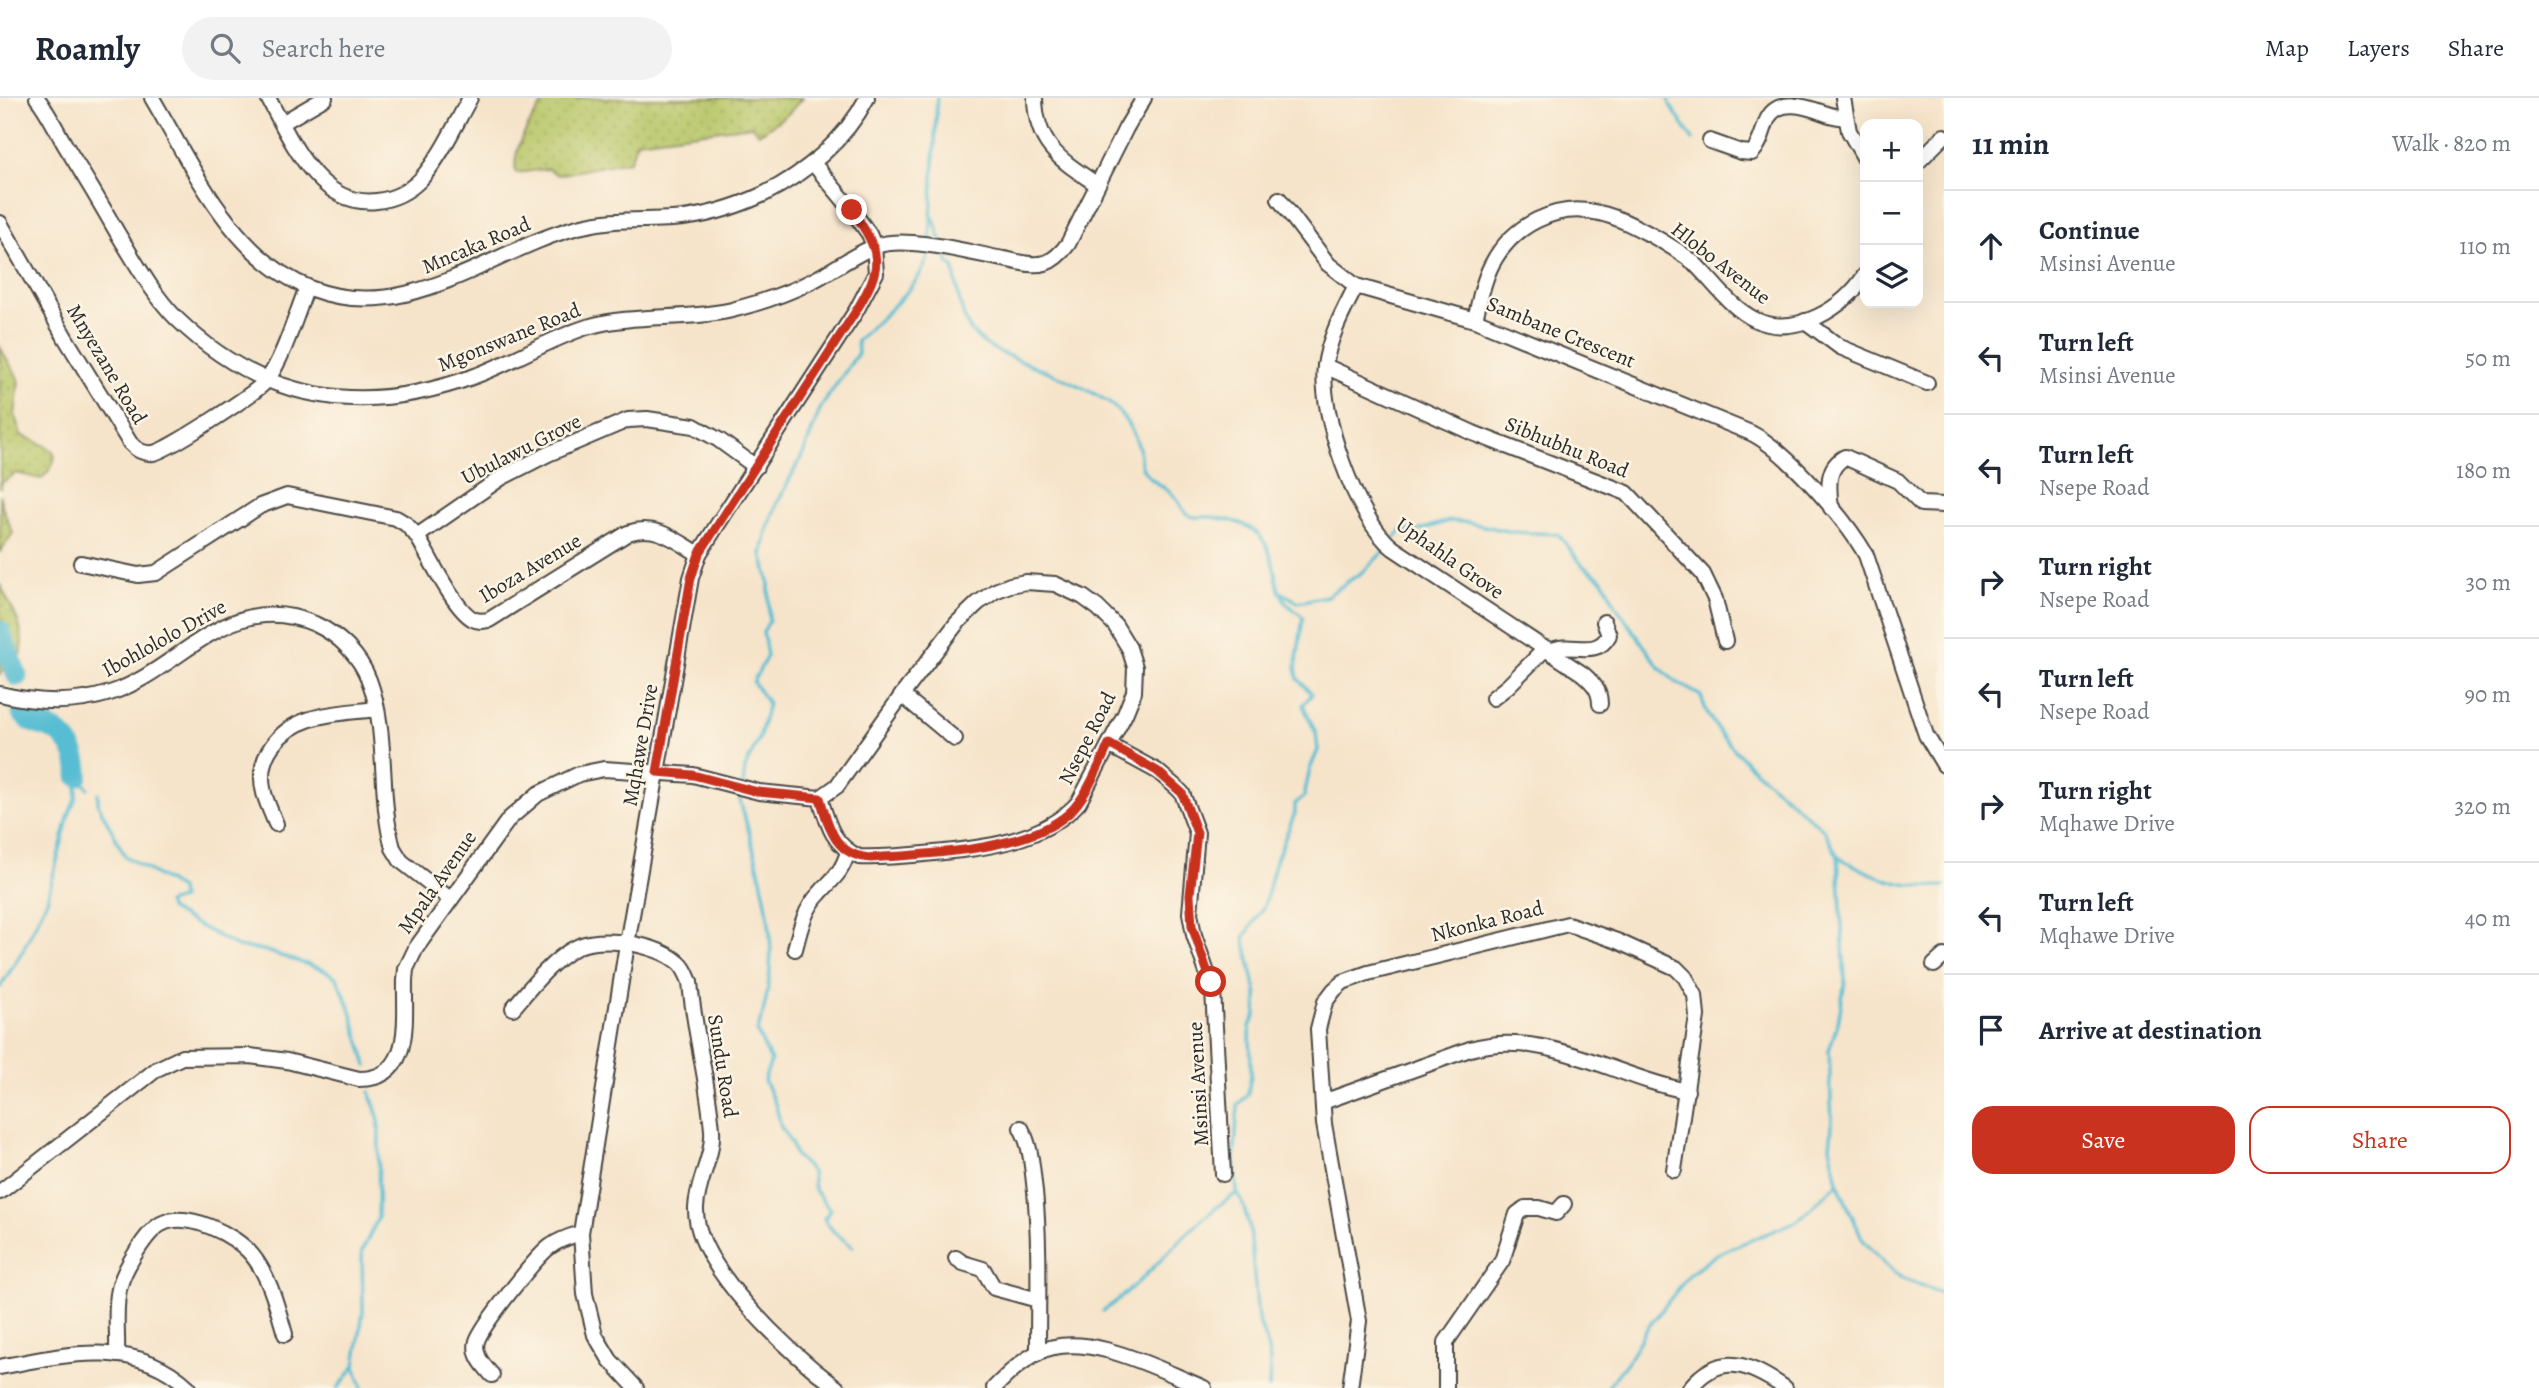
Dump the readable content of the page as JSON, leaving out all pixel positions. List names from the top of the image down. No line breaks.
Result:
{"streets":{"street":["Mncaka Road","Hlobo Avenue","Sambane Crescent","Mgonswane Road","Mnyezane Road","Sibhubhu Road","Ubulawu Grove","Uphahla Grove","Iboza Avenue","Ibohlololo Drive","Nsepe Road","Mqhawe Drive","Mpala Avenue","Nkonka Road","Sundu Road","Msinsi Avenue"]},"crossings":[["Mncaka Road","Mnyezane Road"],["Hlobo Avenue","Sambane Crescent"],["Sambane Crescent","Uphahla Grove"],["Mgonswane Road","Mnyezane Road"],["Mgonswane Road","Mqhawe Drive"],["Sibhubhu Road","Uphahla Grove"],["Ubulawu Grove","Iboza Avenue"],["Ubulawu Grove","Mqhawe Drive"],["Iboza Avenue","Mqhawe Drive"],["Ibohlololo Drive","Mpala Avenue"],["Nsepe Road","Msinsi Avenue"],["Mqhawe Drive","Mpala Avenue"],["Mqhawe Drive","Sundu Road"]],"page":{"header":"Roamly","search":"Search here","nav":["Map","Layers","Share"],"heading":["11 min","Walk · 820 m"],"map_buttons":["+","−"],"list":[["Continue","Msinsi Avenue","110 m"],["Turn left","Msinsi Avenue","50 m"],["Turn left","Nsepe Road","180 m"],["Turn right","Nsepe Road","30 m"],["Turn left","Nsepe Road","90 m"],["Turn right","Mqhawe Drive","320 m"],["Turn left","Mqhawe Drive","40 m"],"Arrive at destination"],"buttons":["Save","Share"]}}
